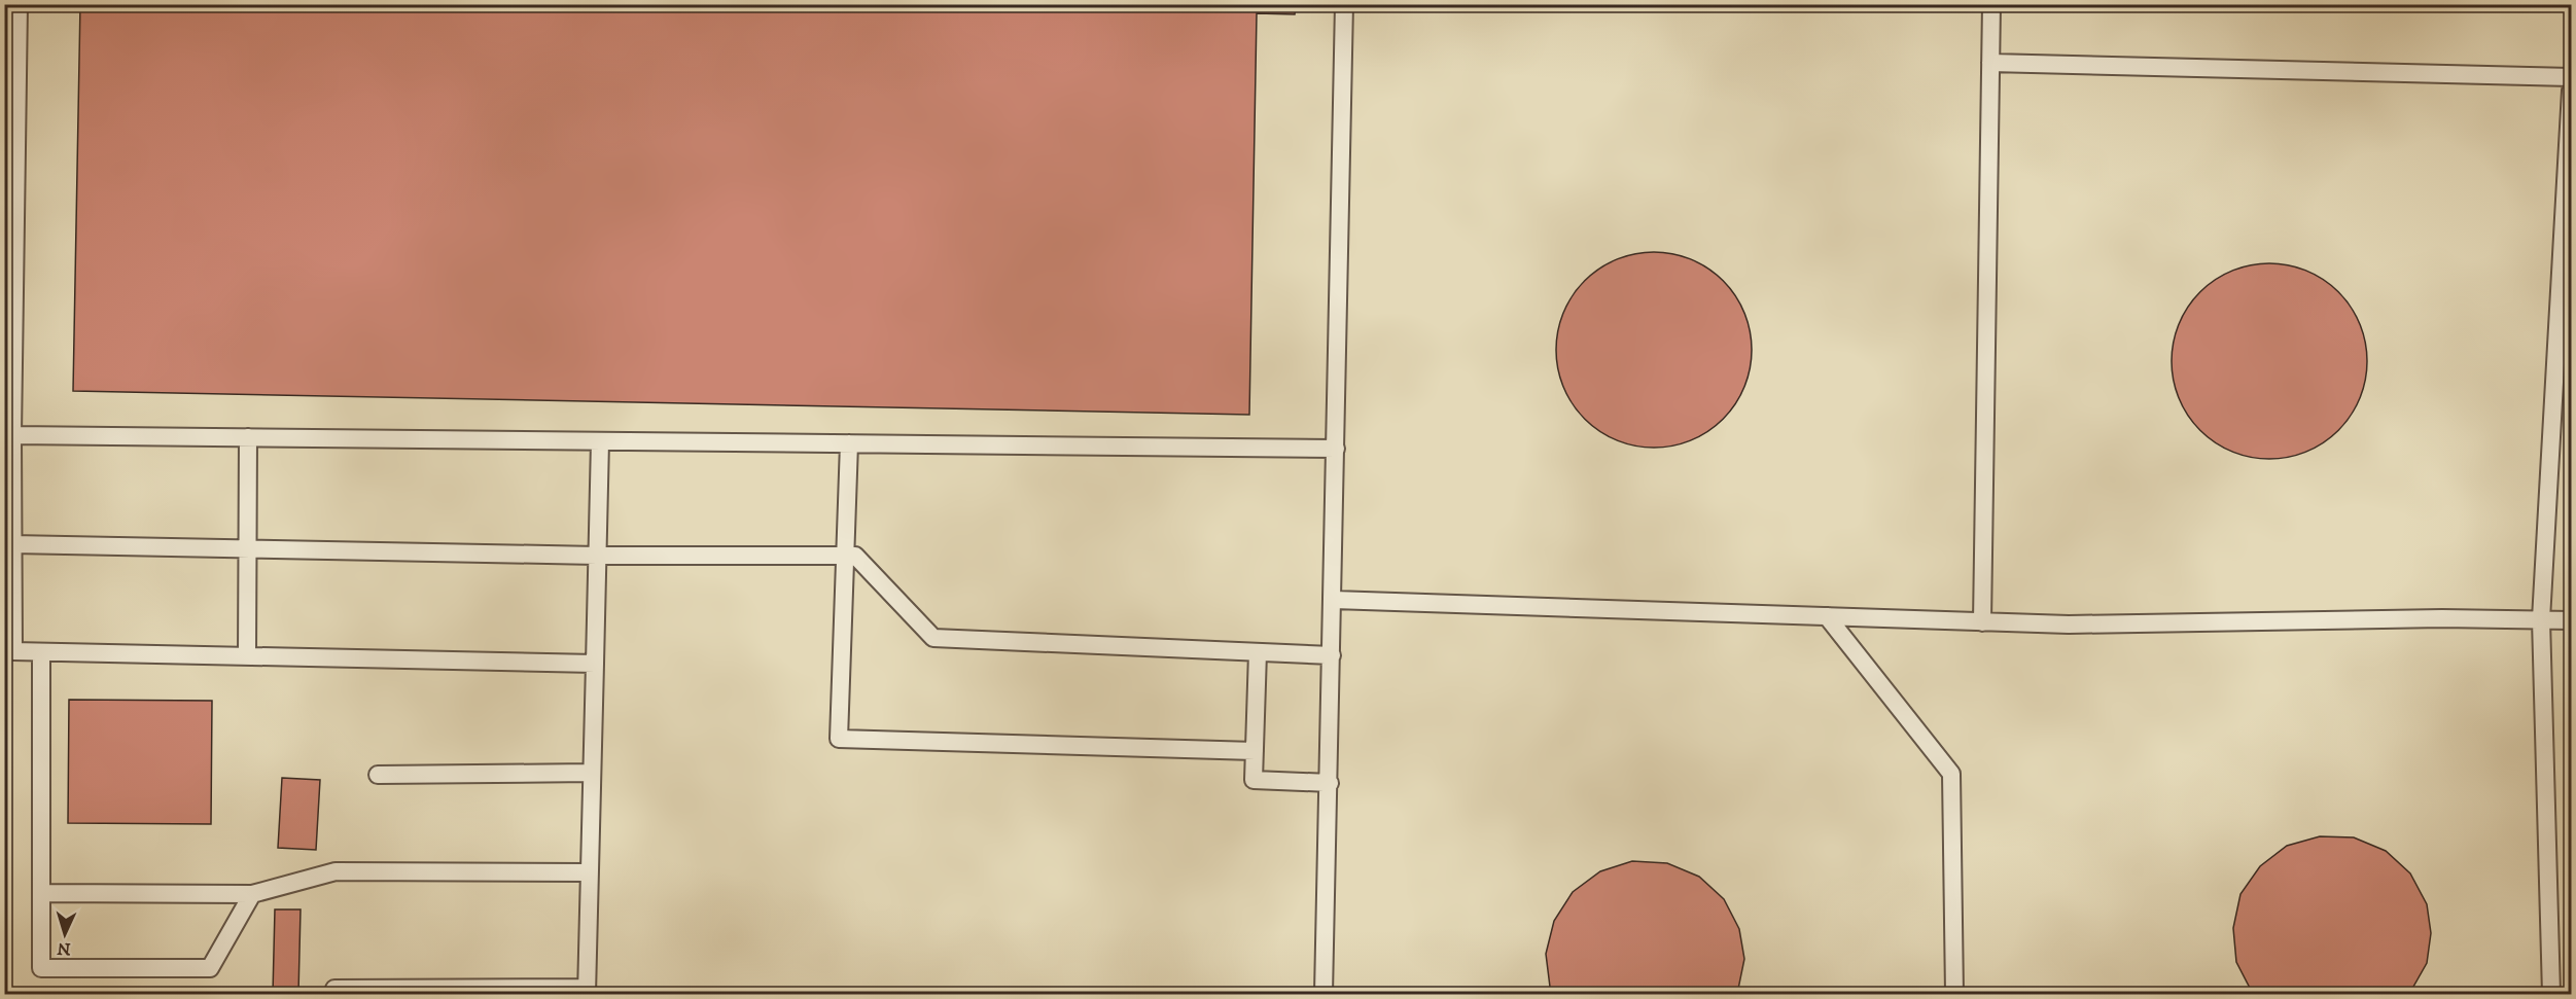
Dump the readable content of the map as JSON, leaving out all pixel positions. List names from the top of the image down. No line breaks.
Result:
{"north":"bottom"}
